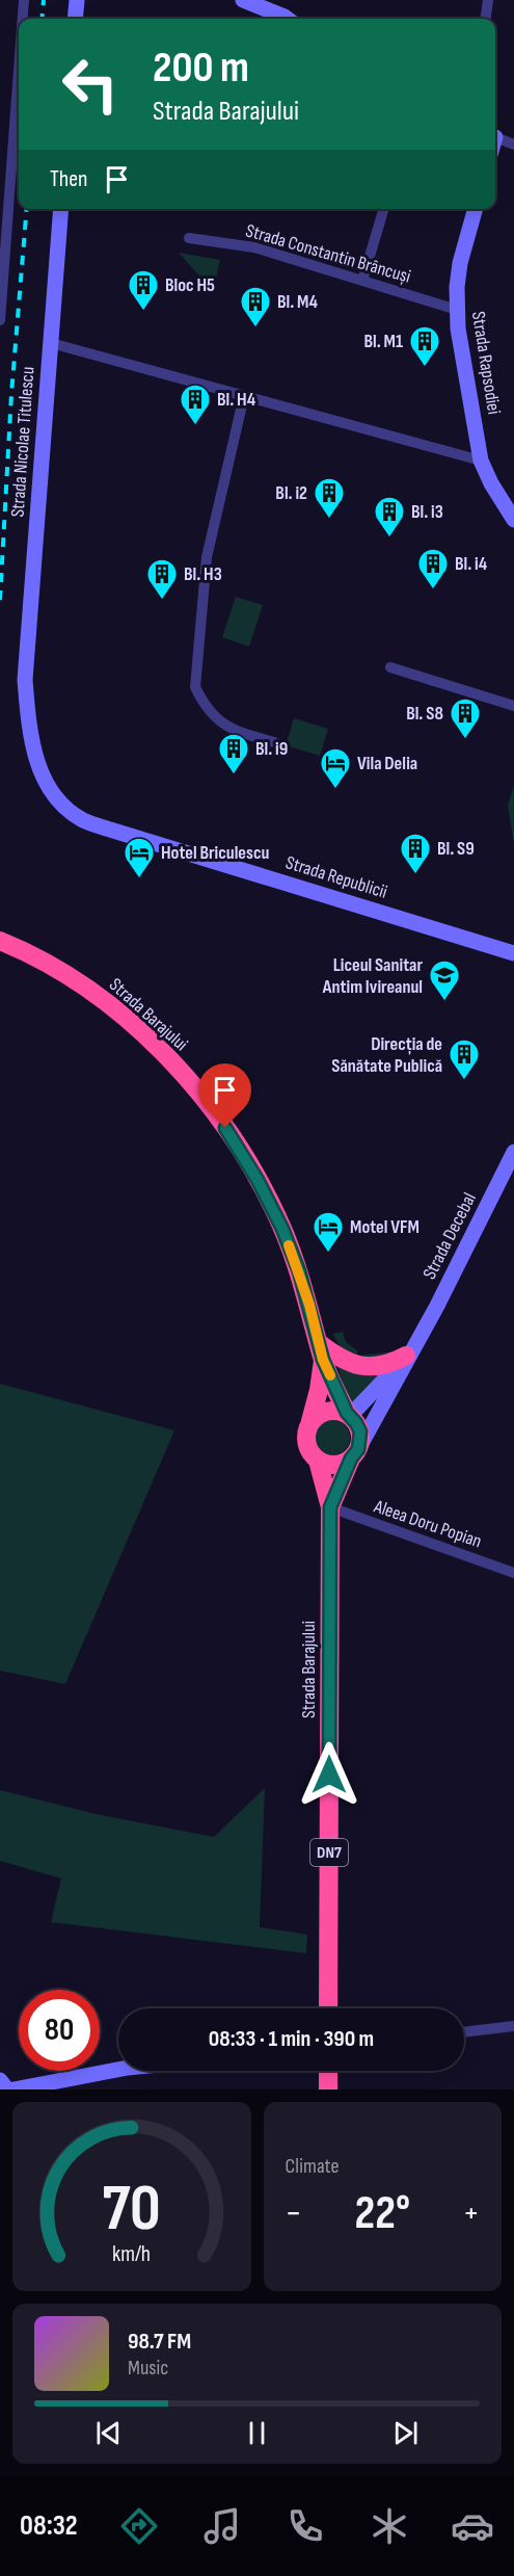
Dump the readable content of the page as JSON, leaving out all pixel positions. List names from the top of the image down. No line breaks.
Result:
{"streets":{"highway":["Strada Barajului","DN7"],"main road":["Strada Rapsodiei","Strada Nicolae Titulescu","Strada Republicii","Strada Decebal"],"street":["Strada Constantin Brâncuși","Aleea Doru Popian"]},"crossings":[["Strada Constantin Brâncuși","Strada Rapsodiei"],["Strada Nicolae Titulescu","Strada Republicii"],["Strada Barajului","Strada Decebal"],["Strada Barajului","Aleea Doru Popian"],["Strada Barajului","DN7"],["Strada Decebal","DN7"]],"places":{"building":["Bloc H5","Bl. M4","Bl. M1","Bl. H4","Bl. i2","Bl. i3","Bl. i4","Bl. H3","Bl. S8","Bl. i9","Bl. S9","Direcția de Sănătate Publică"],"hotel":["Vila Delia","Hotel Briculescu","Motel VFM"],"school or university":["Liceul Sanitar Antim Ivireanul"]},"page":{"turn":["200 m","Strada Barajului"],"then":"Then","limit":"80","trip":"08:33 · 1 min · 390 m","tile":"Climate","heat":["−","22°","+"],"song":["98.7 FM","Music"],"tabs":"08:32","gauge":["70","km/h"]}}
